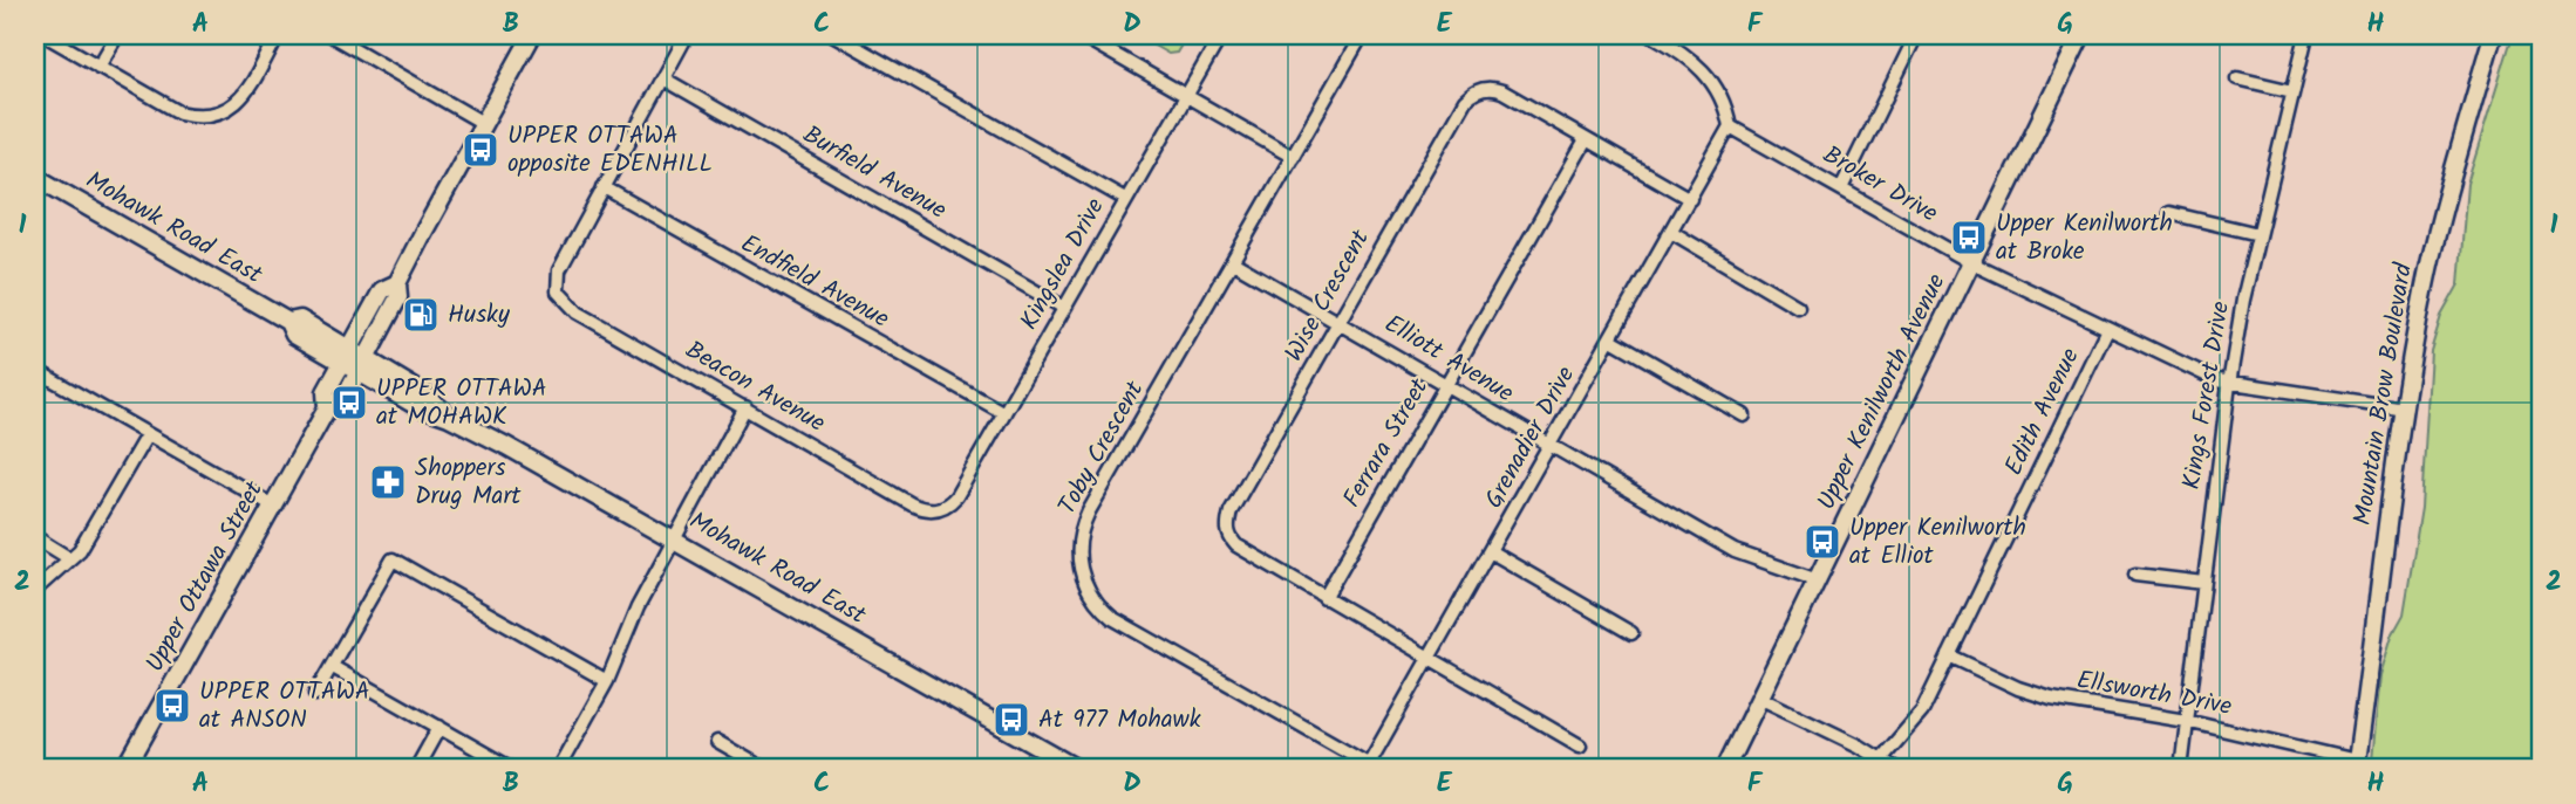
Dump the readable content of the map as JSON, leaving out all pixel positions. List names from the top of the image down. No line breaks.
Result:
{"streets":{"main road":["Mohawk Road East","Upper Kenilworth Avenue","Mountain Brow Boulevard","Upper Ottawa Street"],"street":["Burfield Avenue","Broker Drive","Kingslea Drive","Endfield Avenue","Wise Crescent","Elliott Avenue","Beacon Avenue","Kings Forest Drive","Edith Avenue","Grenadier Drive","Ferrara Street","Toby Crescent","Ellsworth Drive"]},"crossings":[["Burfield Avenue","Kingslea Drive"],["Broker Drive","Upper Kenilworth Avenue"],["Broker Drive","Mountain Brow Boulevard"],["Broker Drive","Kings Forest Drive"],["Broker Drive","Edith Avenue"],["Broker Drive","Grenadier Drive"],["Mohawk Road East","Upper Ottawa Street"],["Kingslea Drive","Endfield Avenue"],["Kingslea Drive","Beacon Avenue"],["Endfield Avenue","Beacon Avenue"],["Wise Crescent","Elliott Avenue"],["Wise Crescent","Grenadier Drive"],["Wise Crescent","Ferrara Street"],["Elliott Avenue","Upper Kenilworth Avenue"],["Elliott Avenue","Grenadier Drive"],["Elliott Avenue","Ferrara Street"],["Elliott Avenue","Toby Crescent"],["Mountain Brow Boulevard","Ellsworth Drive"],["Kings Forest Drive","Ellsworth Drive"],["Edith Avenue","Ellsworth Drive"],["Grenadier Drive","Toby Crescent"]],"places":{"bus stop":["UPPER OTTAWA opposite EDENHILL","Upper Kenilworth at Broke","UPPER OTTAWA at MOHAWK","Upper Kenilworth at Elliot","UPPER OTTAWA at ANSON","At 977 Mohawk"],"fuel station":["Husky"],"pharmacy":["Shoppers Drug Mart"]},"grid":{"columns":["A","B","C","D","E","F","G","H"],"rows":["1","2"]}}
